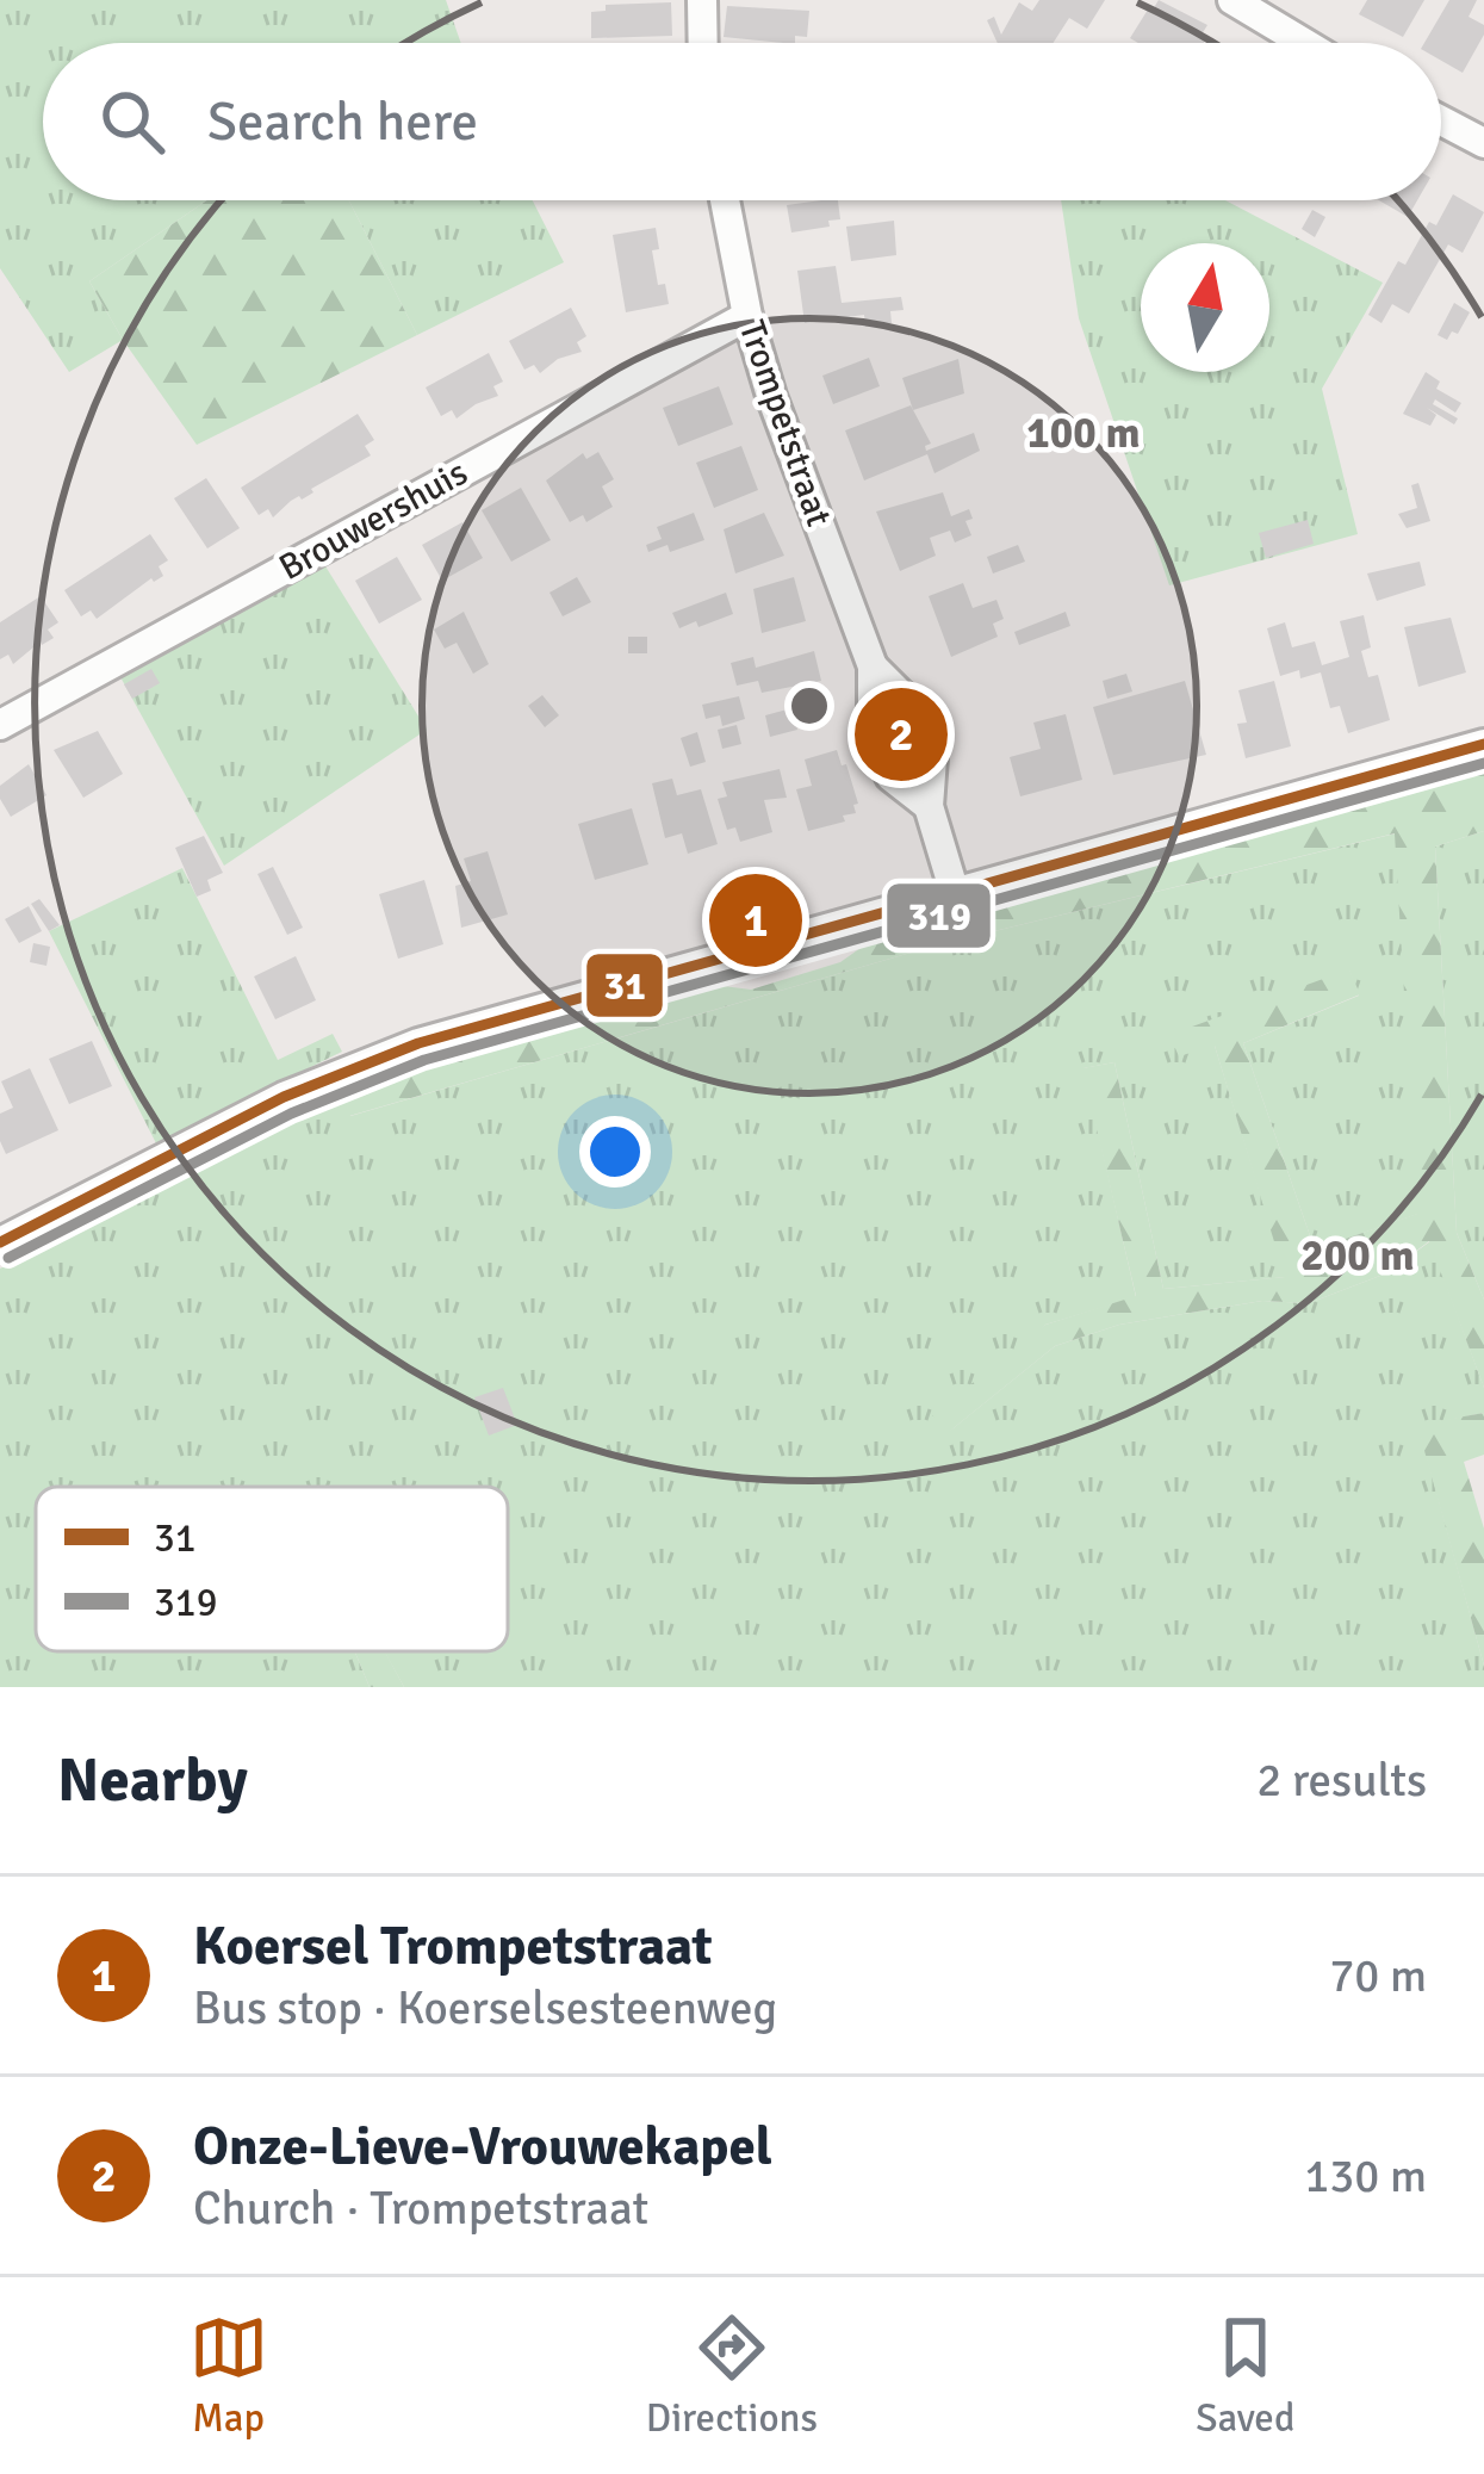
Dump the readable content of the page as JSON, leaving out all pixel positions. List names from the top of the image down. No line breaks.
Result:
{"streets":{"street":["Trompetstraat","Brouwershuis"]},"crossings":[["Trompetstraat","Brouwershuis"]],"lines":["transit line 31","transit line 319"],"legend":["31","319"],"north":"top","page":{"search":"Search here","pins":["2","1"],"heading":["Nearby","2 results"],"list":[{"mark":"1","name":"Koersel Trompetstraat","note":"Bus stop · Koerselsesteenweg","value":"70 m"},{"mark":"2","name":"Onze-Lieve-Vrouwekapel","note":"Church · Trompetstraat","value":"130 m"}],"nav":["Map","Directions","Saved"]},"rings":["100 m","200 m"]}
